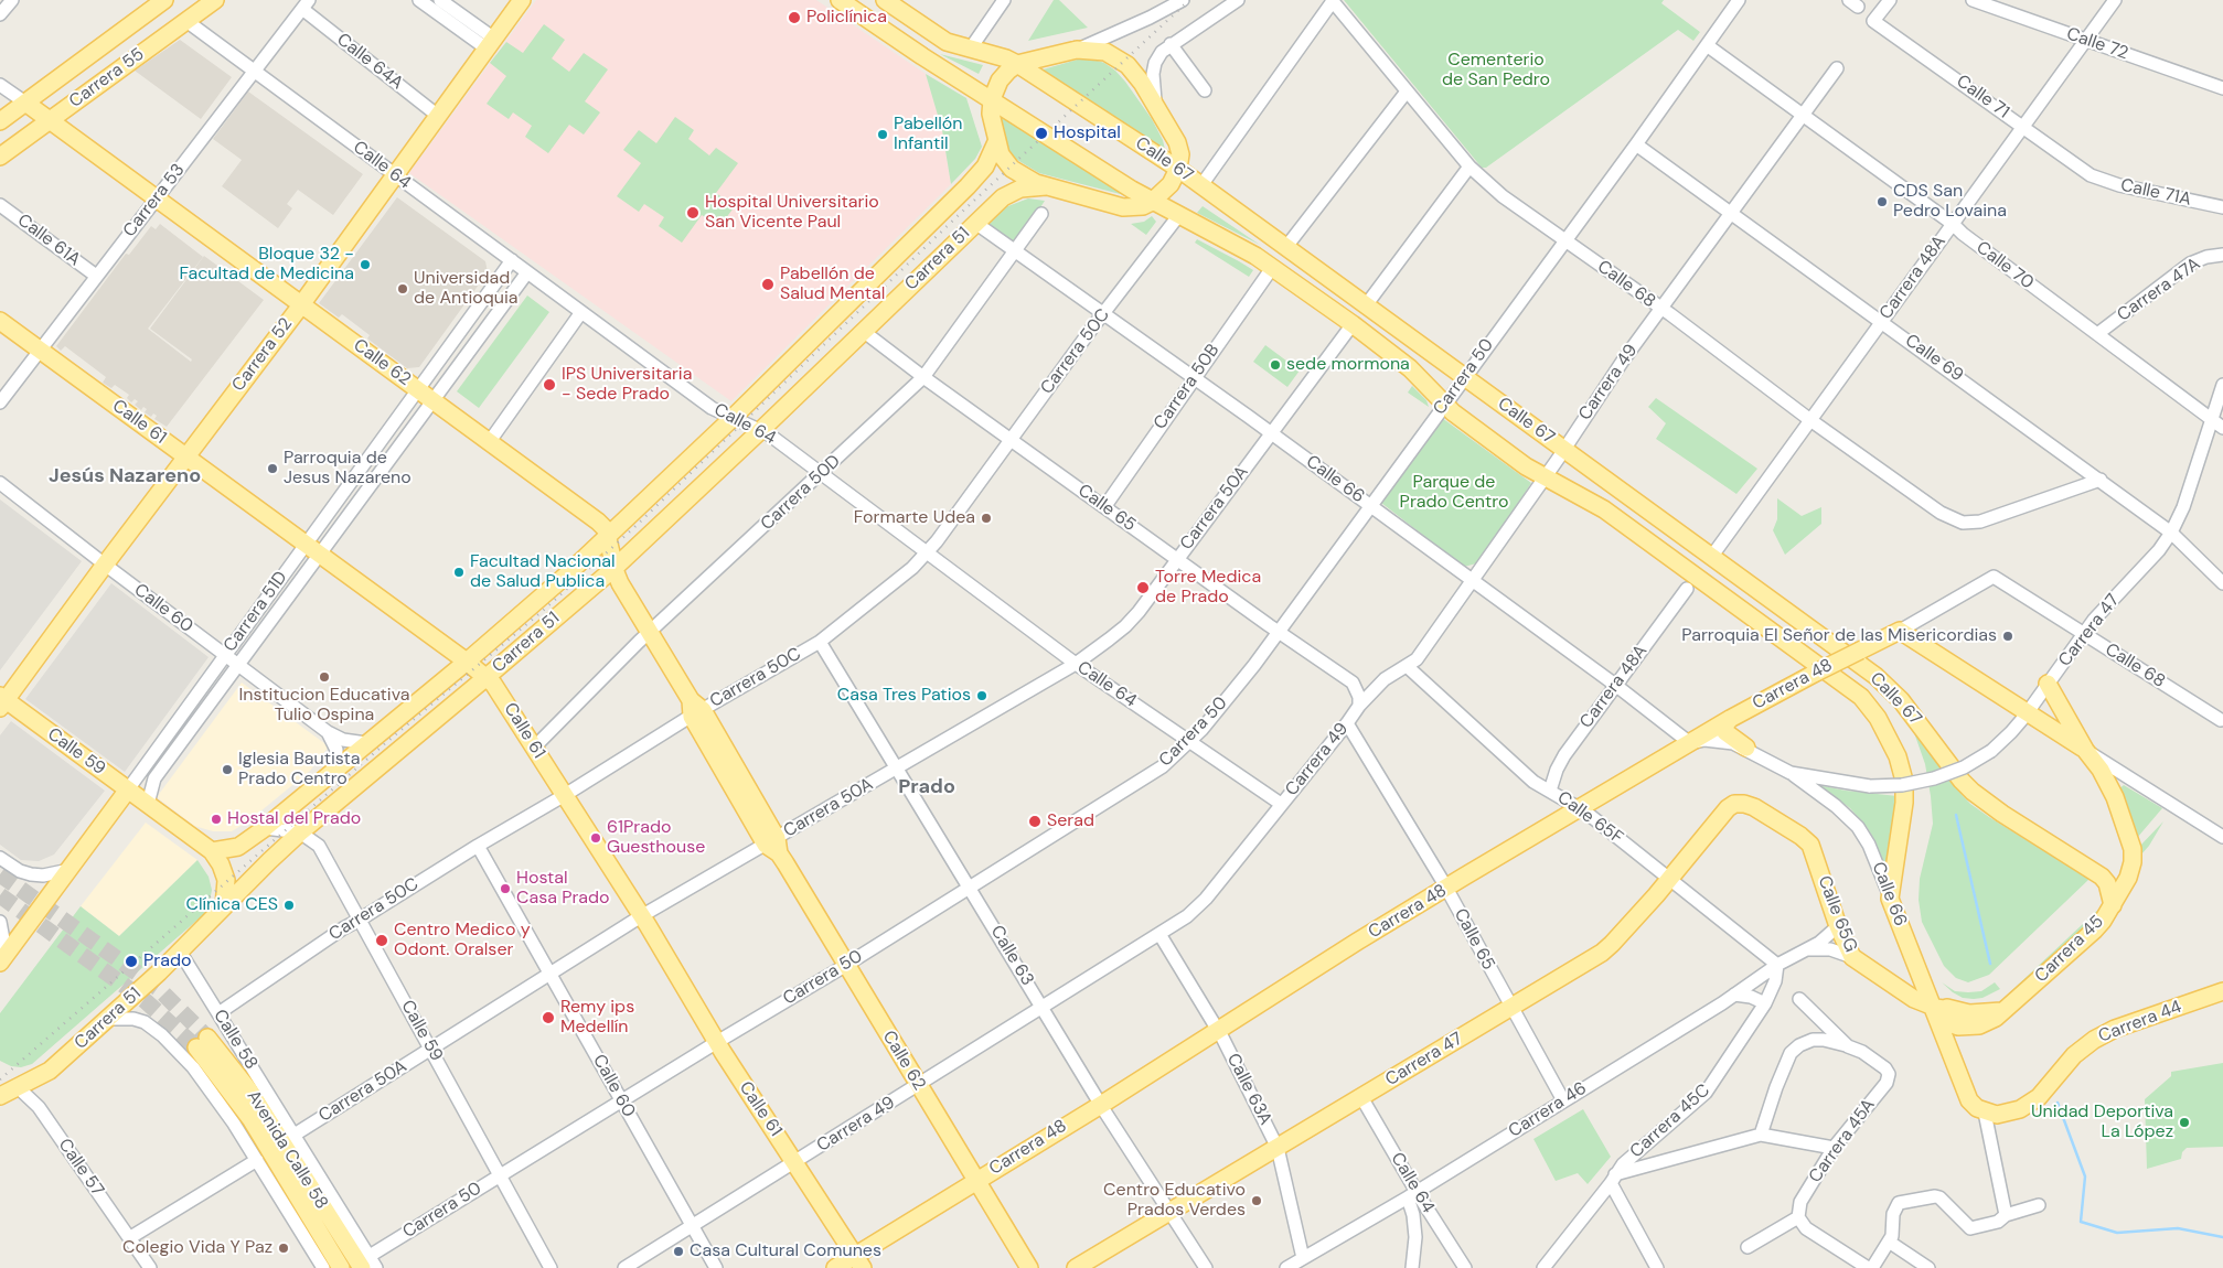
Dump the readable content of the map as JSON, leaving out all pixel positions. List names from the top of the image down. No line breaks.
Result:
{"streets":{"main road":["Carrera 55","Calle 67","Carrera 51","Carrera 52","Calle 62","Calle 61","Calle 66","Carrera 51D","Carrera 47","Carrera 48","Calle 59","Calle 65G","Carrera 45","Carrera 44","Avenida Calle 58","Calle 57"],"street":["Calle 72","Calle 64A","Calle 71","Calle 64","Calle 71A","Carrera 53","Calle 61A","Calle 70","Carrera 48A","Calle 68","Carrera 47A","Carrera 50C","Calle 69","Carrera 50","Carrera 49","Carrera 50B","Carrera 50D","Calle 65","Carrera 50A","Calle 60","Calle 65F","Calle 63","Calle 58","Calle 63A","Carrera 46","Carrera 45C","Carrera 45A"]},"crossings":[["Calle 72","Carrera 48A"],["Calle 64A","Carrera 53"],["Calle 64A","Carrera 52"],["Carrera 55","Calle 64"],["Carrera 55","Calle 62"],["Calle 71","Calle 71A"],["Calle 71","Carrera 48A"],["Calle 67","Carrera 48A"],["Calle 67","Carrera 50C"],["Calle 67","Carrera 50"],["Calle 67","Carrera 49"],["Calle 67","Carrera 50B"],["Calle 67","Calle 66"],["Calle 67","Carrera 50A"],["Calle 67","Carrera 45"],["Calle 64","Carrera 53"],["Calle 64","Carrera 51"],["Calle 64","Carrera 50C"],["Calle 64","Carrera 52"],["Calle 64","Carrera 50"],["Calle 64","Carrera 49"],["Calle 64","Carrera 50D"],["Calle 64","Carrera 50A"],["Calle 64","Carrera 51D"],["Calle 64","Carrera 47"],["Calle 64","Carrera 46"],["Carrera 53","Calle 61A"],["Carrera 53","Calle 62"],["Carrera 53","Calle 61"],["Carrera 51","Calle 62"],["Carrera 51","Calle 61"],["Carrera 51","Calle 66"],["Carrera 51","Calle 65"],["Carrera 51","Calle 60"],["Carrera 51","Calle 59"],["Carrera 51","Calle 58"],["Carrera 51","Calle 57"],["Calle 70","Carrera 48A"],["Calle 70","Carrera 47A"],["Calle 70","Carrera 50"],["Calle 70","Carrera 49"],["Calle 70","Carrera 47"],["Carrera 48A","Calle 68"],["Carrera 48A","Calle 69"],["Carrera 48A","Calle 66"],["Carrera 48A","Calle 65F"],["Calle 68","Calle 69"],["Calle 68","Carrera 50"],["Calle 68","Carrera 49"],["Calle 68","Carrera 47"],["Calle 68","Carrera 48"],["Carrera 50C","Calle 62"],["Carrera 50C","Calle 61"],["Carrera 50C","Calle 66"],["Carrera 50C","Calle 65"],["Carrera 50C","Calle 60"],["Carrera 50C","Calle 59"],["Carrera 50C","Calle 63"],["Carrera 50C","Calle 58"],["Carrera 52","Calle 62"],["Carrera 52","Calle 61"],["Carrera 52","Calle 60"],["Carrera 52","Calle 59"],["Calle 69","Carrera 50"],["Calle 69","Carrera 49"],["Calle 69","Carrera 47"],["Calle 62","Carrera 50"],["Calle 62","Carrera 49"],["Calle 62","Carrera 50D"],["Calle 62","Carrera 50A"],["Calle 62","Carrera 51D"],["Calle 62","Carrera 48"],["Carrera 50","Calle 61"],["Carrera 50","Calle 66"],["Carrera 50","Calle 65"],["Carrera 50","Calle 60"],["Carrera 50","Calle 59"],["Carrera 50","Calle 63"],["Carrera 50","Calle 58"],["Carrera 50","Avenida Calle 58"],["Carrera 49","Calle 61"],["Carrera 49","Calle 66"],["Carrera 49","Calle 65"],["Carrera 49","Calle 60"],["Carrera 49","Calle 65F"],["Carrera 49","Calle 63"],["Carrera 49","Calle 63A"],["Carrera 50B","Calle 66"],["Carrera 50B","Calle 65"],["Calle 61","Carrera 50D"],["Calle 61","Carrera 50A"],["Calle 61","Carrera 51D"],["Calle 61","Carrera 48"],["Calle 66","Carrera 50D"],["Calle 66","Carrera 50A"],["Calle 66","Carrera 47"],["Calle 66","Carrera 48"],["Calle 66","Calle 65G"],["Calle 66","Carrera 44"],["Carrera 50D","Calle 65"],["Calle 65","Carrera 50A"],["Calle 65","Carrera 47"],["Calle 65","Carrera 48"],["Calle 65","Carrera 46"],["Carrera 50A","Calle 60"],["Carrera 50A","Calle 59"],["Carrera 50A","Calle 63"],["Carrera 50A","Calle 58"],["Calle 60","Carrera 51D"],["Carrera 51D","Calle 59"],["Carrera 47","Calle 65F"],["Carrera 47","Calle 65G"],["Carrera 47","Calle 63"],["Carrera 47","Calle 63A"],["Carrera 48","Calle 65F"],["Carrera 48","Calle 63"],["Carrera 48","Calle 63A"],["Calle 65F","Carrera 46"],["Calle 65F","Carrera 45C"],["Calle 65G","Carrera 46"],["Calle 58","Avenida Calle 58"],["Calle 63A","Carrera 46"],["Carrera 46","Carrera 45C"]],"districts":["Jesús Nazareno","Prado"],"parks":["Cementerio de San Pedro","Parque de Prado Centro"],"places":["Policlínica","Hospital","Pabellón Infantil","CDS San Pedro Lovaina","Hospital Universitario San Vicente Paul","Bloque 32 - Facultad de Medicina","Pabellón de Salud Mental","Universidad de Antioquia","sede mormona","IPS Universitaria - Sede Prado","Parroquia de Jesus Nazareno","Formarte Udea","Facultad Nacional de Salud Publica","Torre Medica de Prado","Parroquia El Señor de las Misericordias","Institucion Educativa Tulio Ospina","Casa Tres Patios","Iglesia Bautista Prado Centro","Hostal del Prado","Serad","61Prado Guesthouse","Hostal Casa Prado","Clínica CES","Centro Medico y Odont. Oralser","Prado","Remy ips Medellín","Unidad Deportiva La López","Centro Educativo Prados Verdes","Colegio Vida Y Paz","Casa Cultural Comunes"]}
